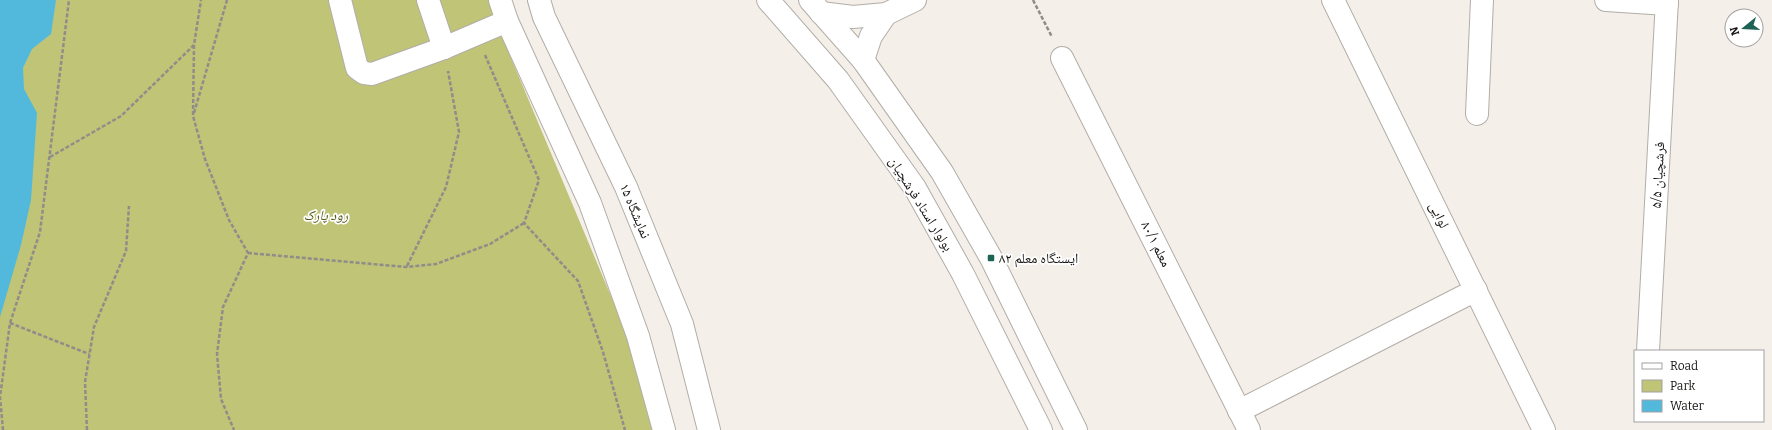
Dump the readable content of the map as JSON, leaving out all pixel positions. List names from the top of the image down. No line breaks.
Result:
{"streets":{"street":["فرشچیان ۵/۵","بولوار استاد فرشچیان","نمایشگاه ۱۵","لوایی","معلم ۸۰/۱"]},"parks":["رود پارک"],"places":{"transit":["ایستگاه معلم ۸۲"]},"legend":["Road","Park","Water"],"north":"left"}
